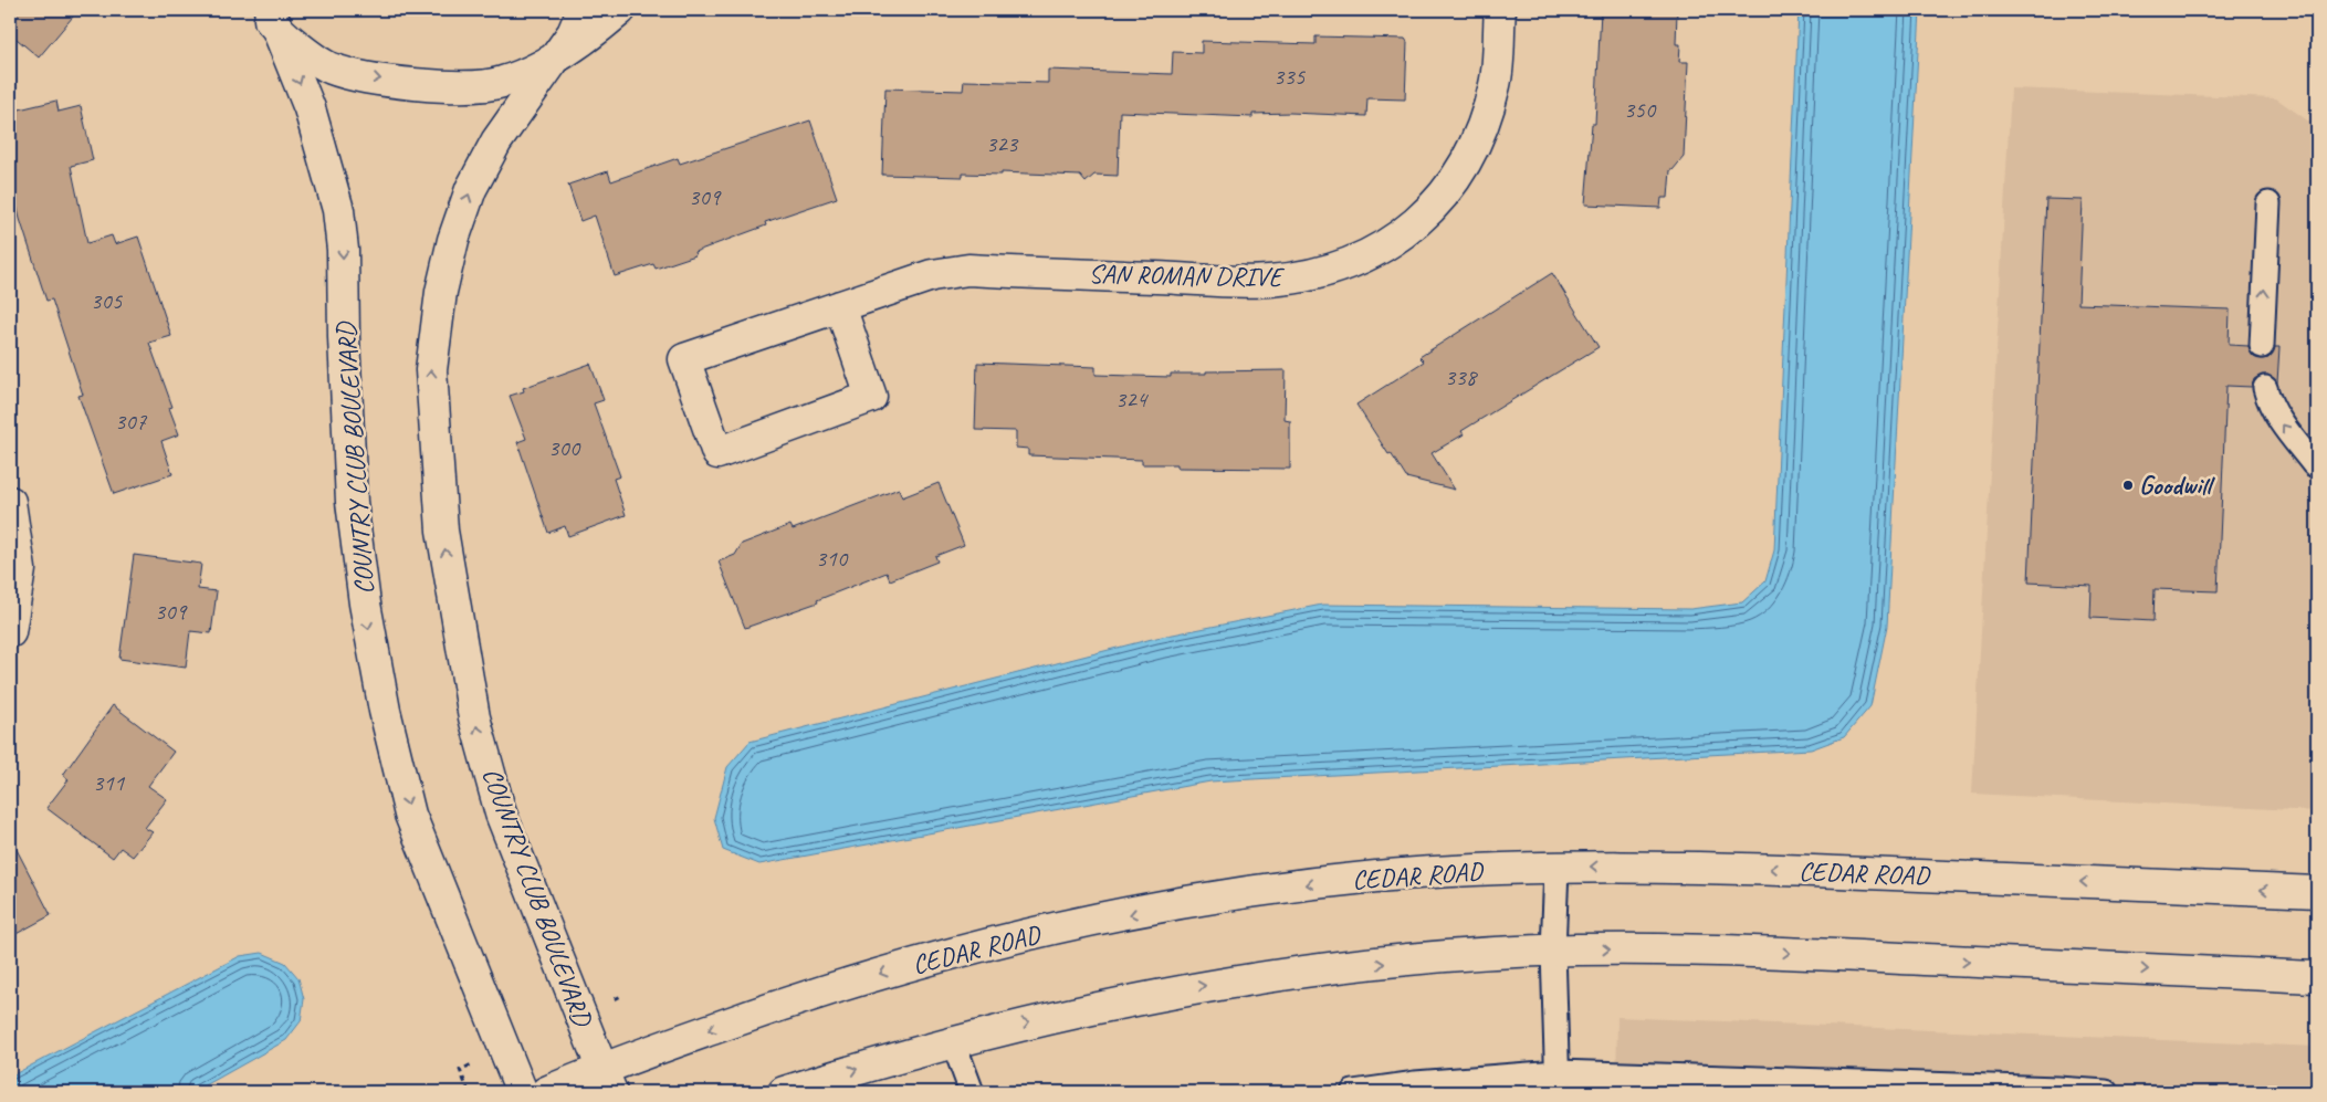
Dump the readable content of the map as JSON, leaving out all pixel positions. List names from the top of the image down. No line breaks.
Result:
{"streets":{"street":["SAN ROMAN DRIVE","COUNTRY CLUB BOULEVARD","CEDAR ROAD"]},"crossings":[["COUNTRY CLUB BOULEVARD","CEDAR ROAD"]],"places":["Goodwill"],"house_numbers":["335","350","323","309","305","338","324","307","300","310","309","311"]}
